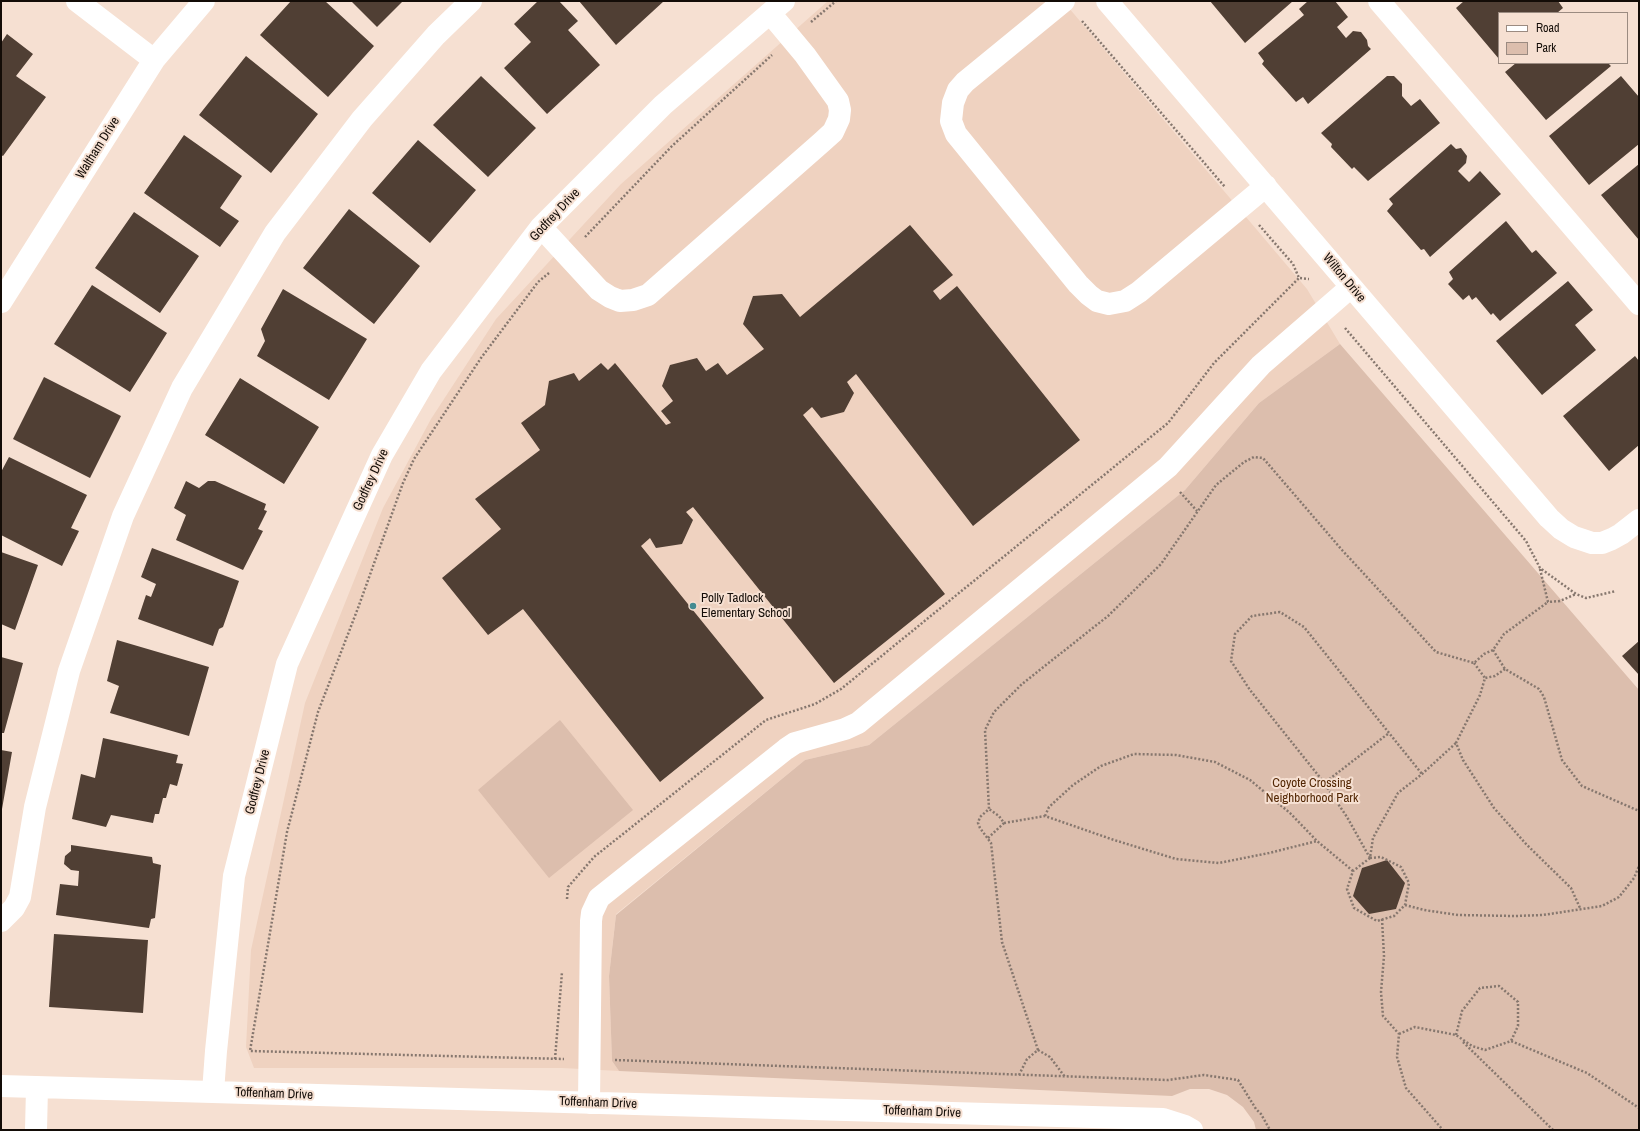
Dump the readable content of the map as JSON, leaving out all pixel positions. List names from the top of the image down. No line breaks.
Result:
{"streets":{"street":["Waltham Drive","Godfrey Drive","Wilton Drive","Toffenham Drive"]},"crossings":[["Godfrey Drive","Toffenham Drive"]],"parks":["Coyote Crossing Neighborhood Park"],"places":["Polly Tadlock Elementary School"],"legend":["Road","Park"]}
